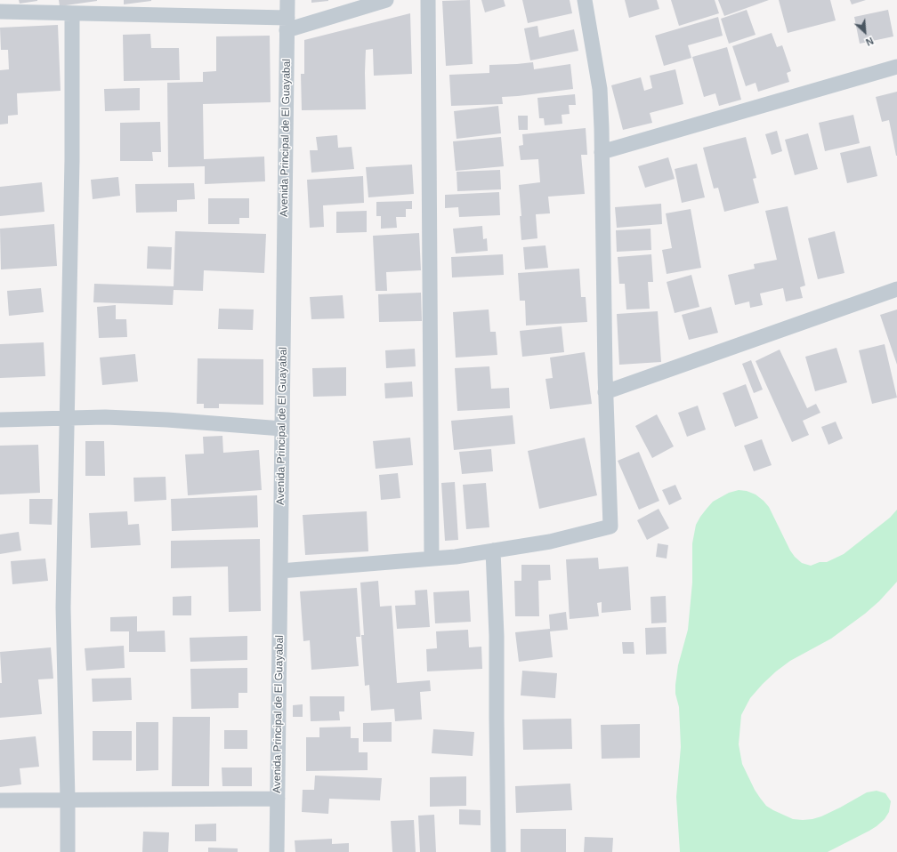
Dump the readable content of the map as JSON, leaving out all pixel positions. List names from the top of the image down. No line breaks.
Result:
{"streets":{"street":["Avenida Principal de El Guayabal"]},"north":"bottom right"}
